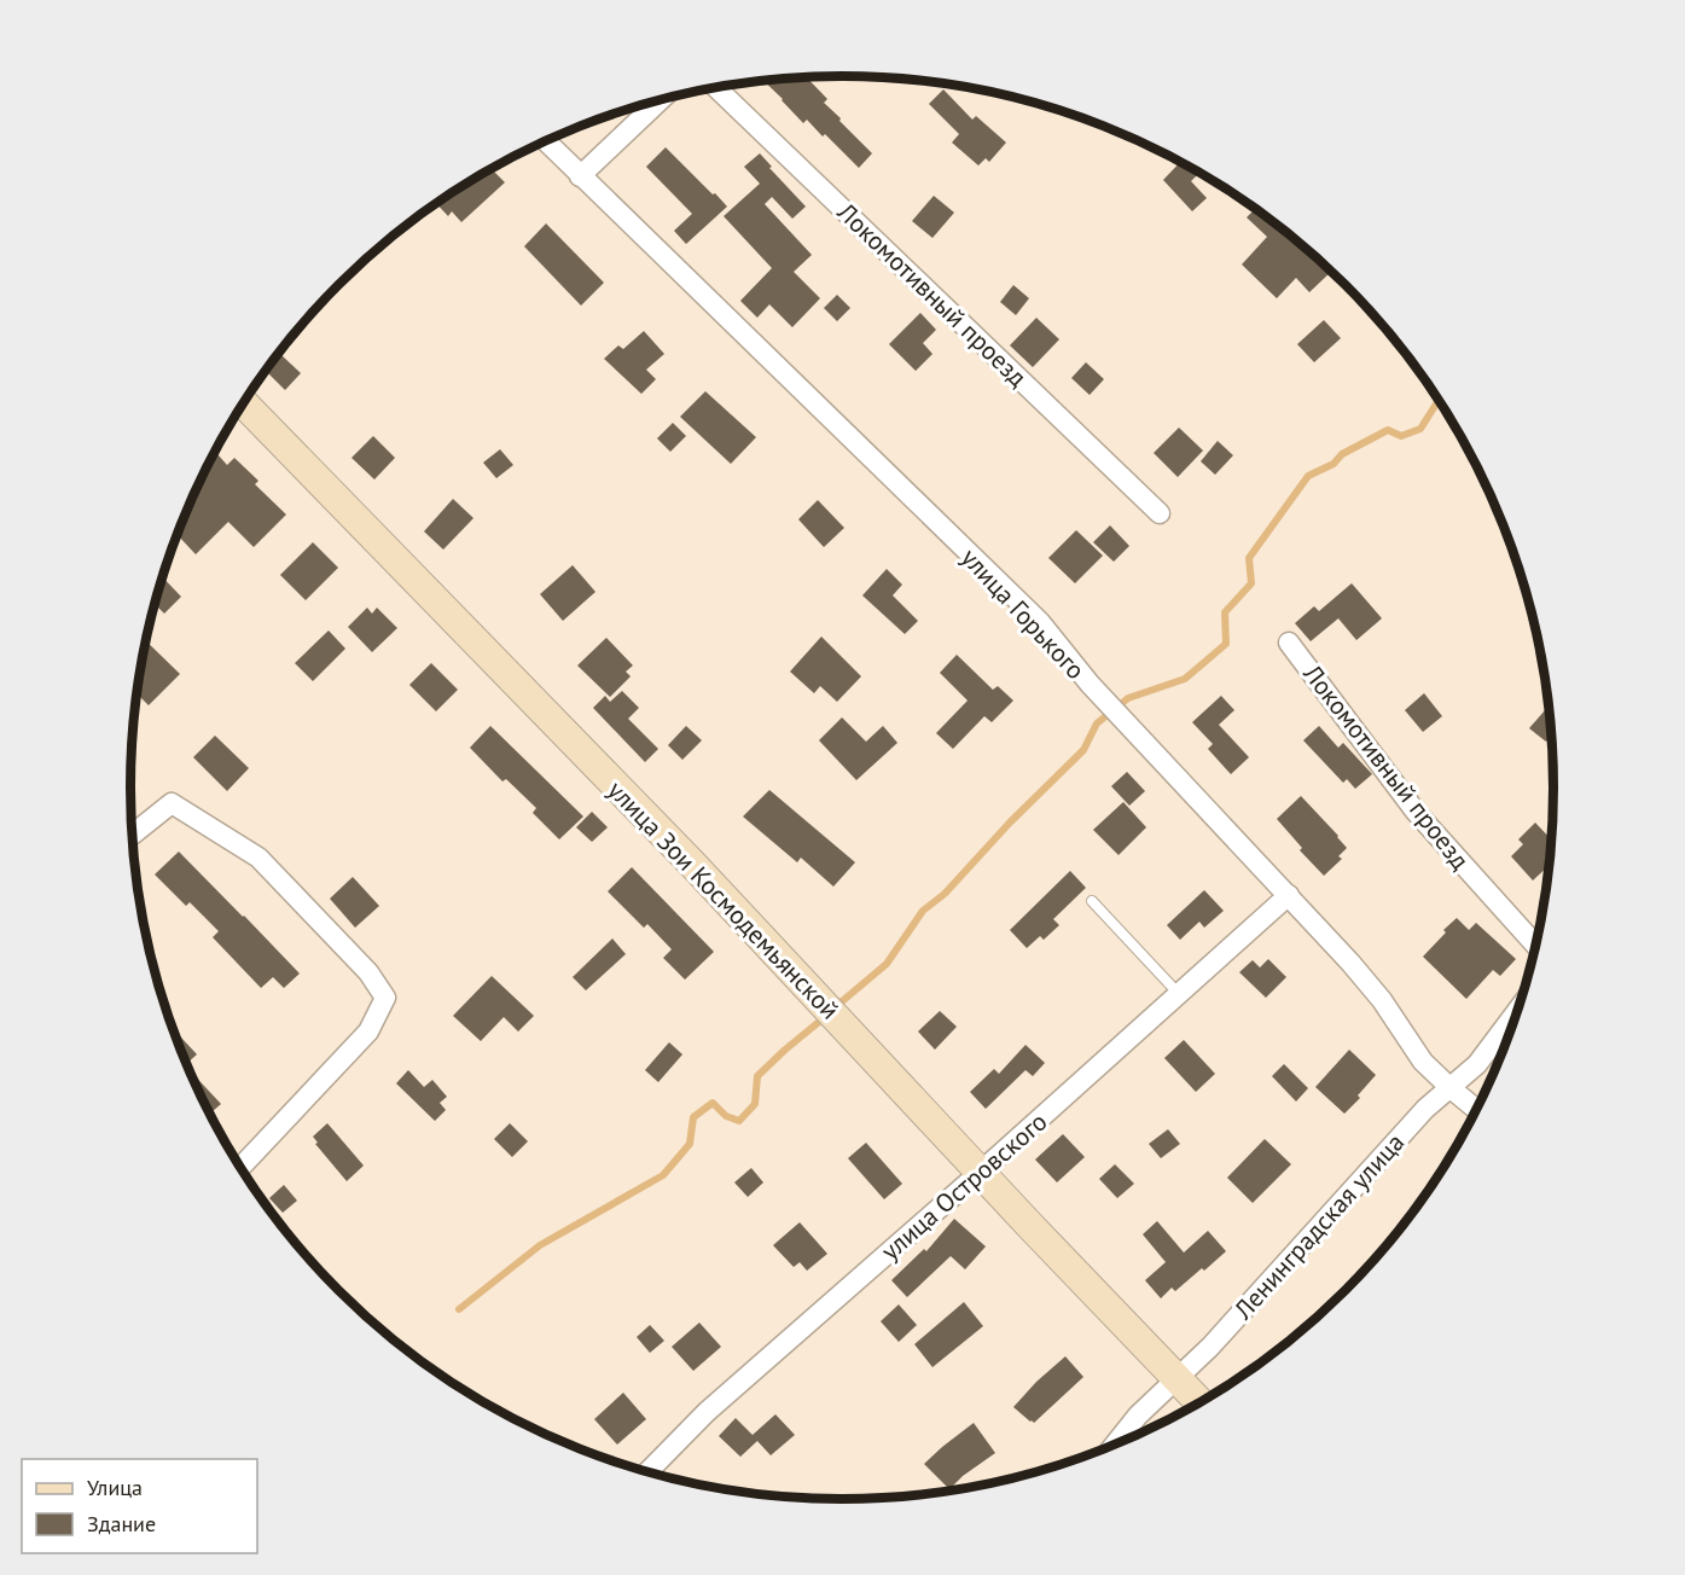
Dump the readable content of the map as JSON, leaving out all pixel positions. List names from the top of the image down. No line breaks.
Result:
{"streets":{"street":["Локомотивный проезд","улица Горького","улица Зои Космодемьянской","улица Островского","Ленинградская улица"]},"crossings":[["улица Горького","улица Островского"],["улица Горького","Ленинградская улица"],["улица Зои Космодемьянской","улица Островского"],["улица Зои Космодемьянской","Ленинградская улица"]],"legend":["Улица","Здание"]}
